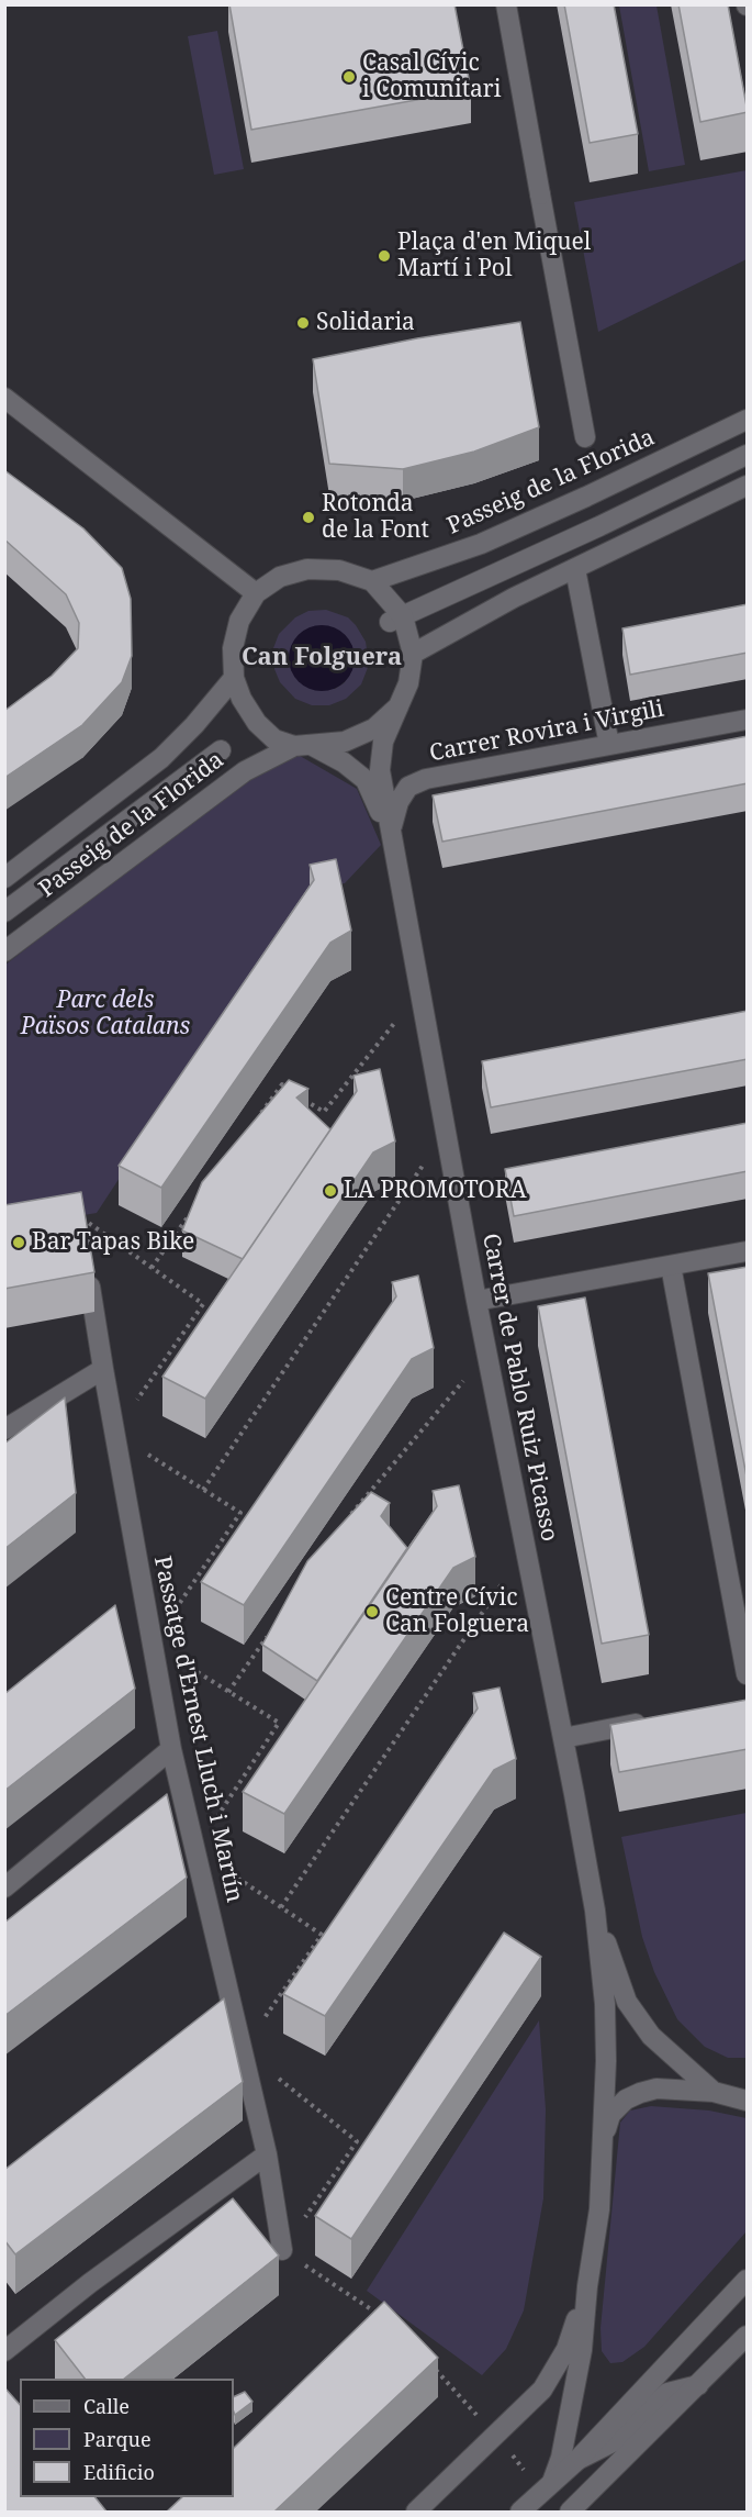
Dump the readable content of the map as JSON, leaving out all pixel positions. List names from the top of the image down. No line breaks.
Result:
{"streets":{"street":["Passeig de la Florida","Carrer Rovira i Virgili","Carrer de Pablo Ruiz Picasso","Passatge d'Ernest Lluch i Martín"]},"crossings":[["Passeig de la Florida","Carrer de Pablo Ruiz Picasso"],["Carrer Rovira i Virgili","Carrer de Pablo Ruiz Picasso"]],"districts":["Can Folguera"],"parks":["Parc dels Països Catalans"],"places":["Casal Cívic i Comunitari","Plaça d'en Miquel Martí i Pol","Solidaria","Rotonda de la Font","LA PROMOTORA","Bar Tapas Bike","Centre Cívic Can Folguera"],"legend":["Calle","Parque","Edificio"]}
